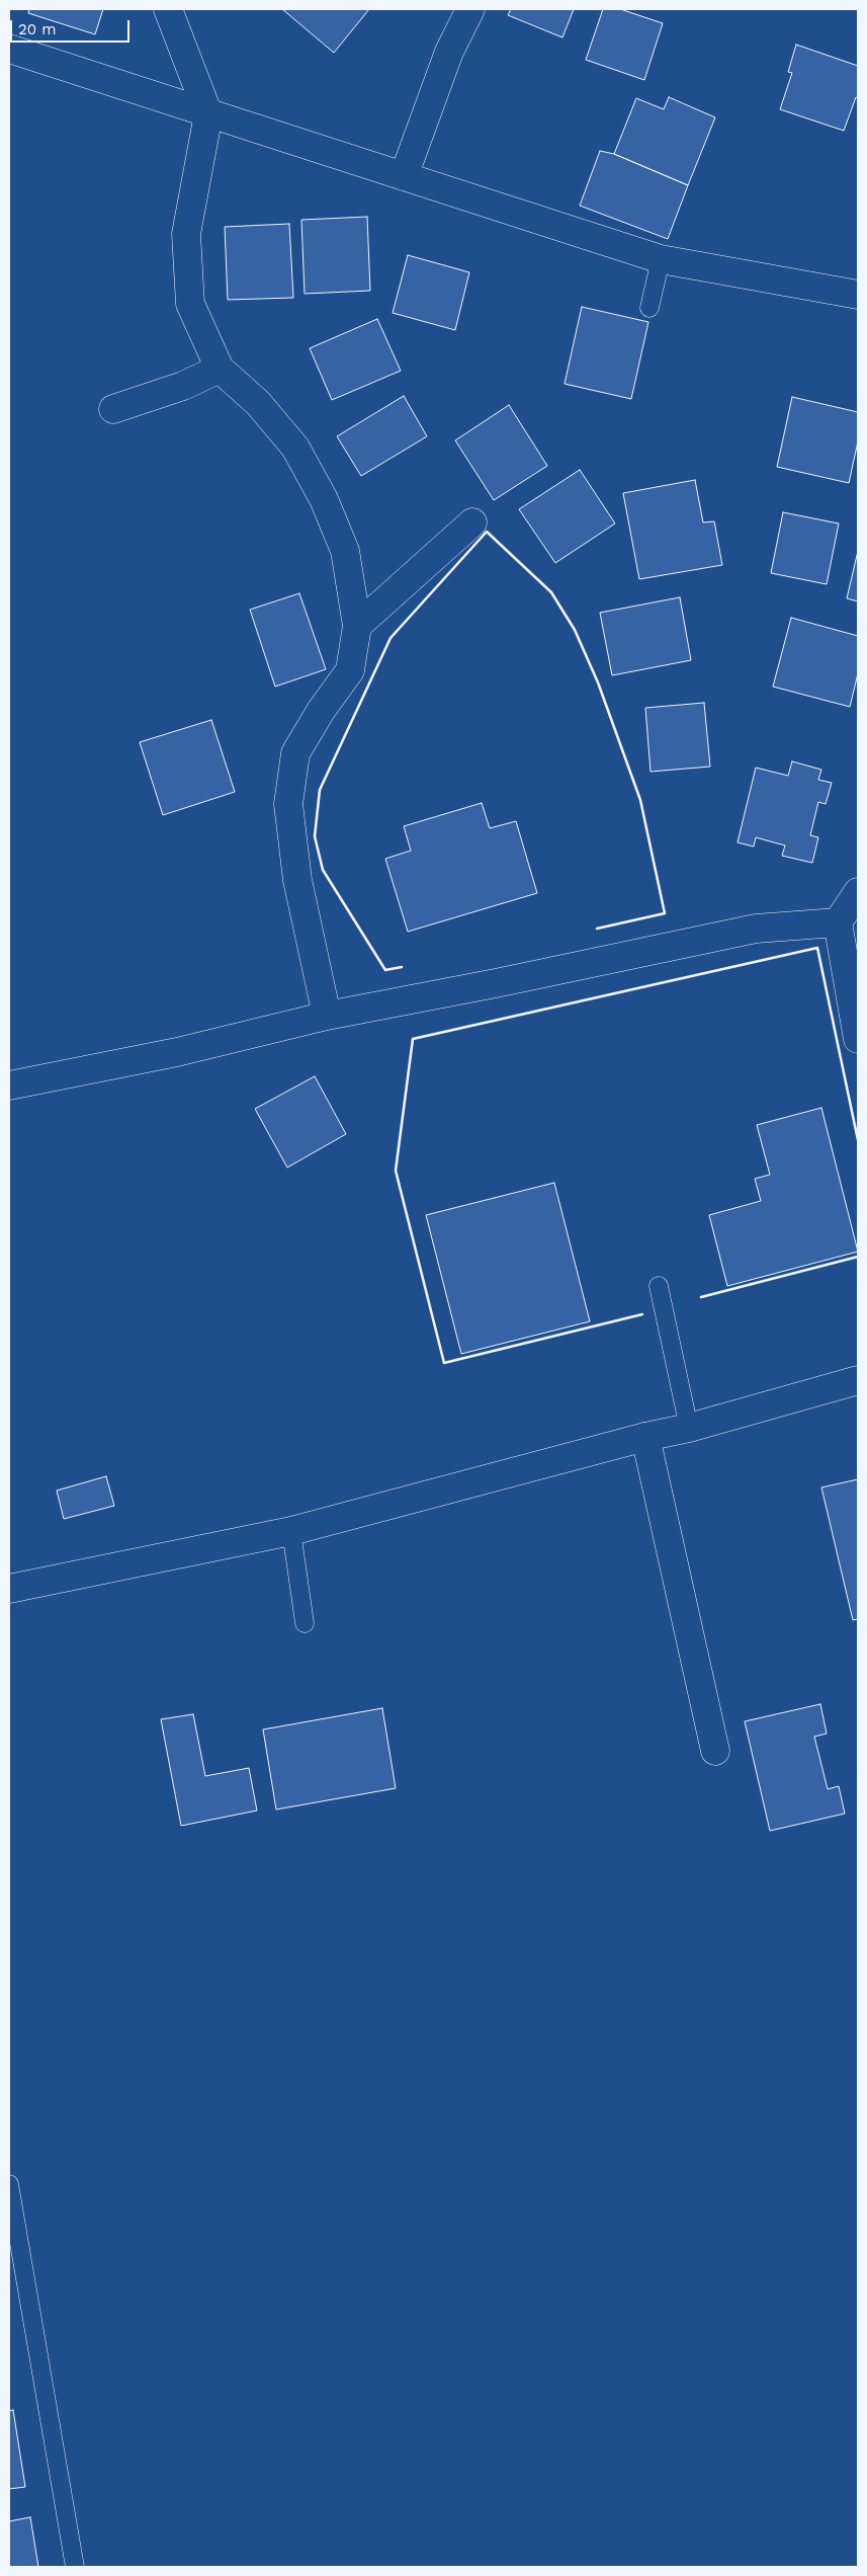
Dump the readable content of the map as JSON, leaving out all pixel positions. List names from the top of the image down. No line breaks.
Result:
{"scale_bar":"20 m"}
